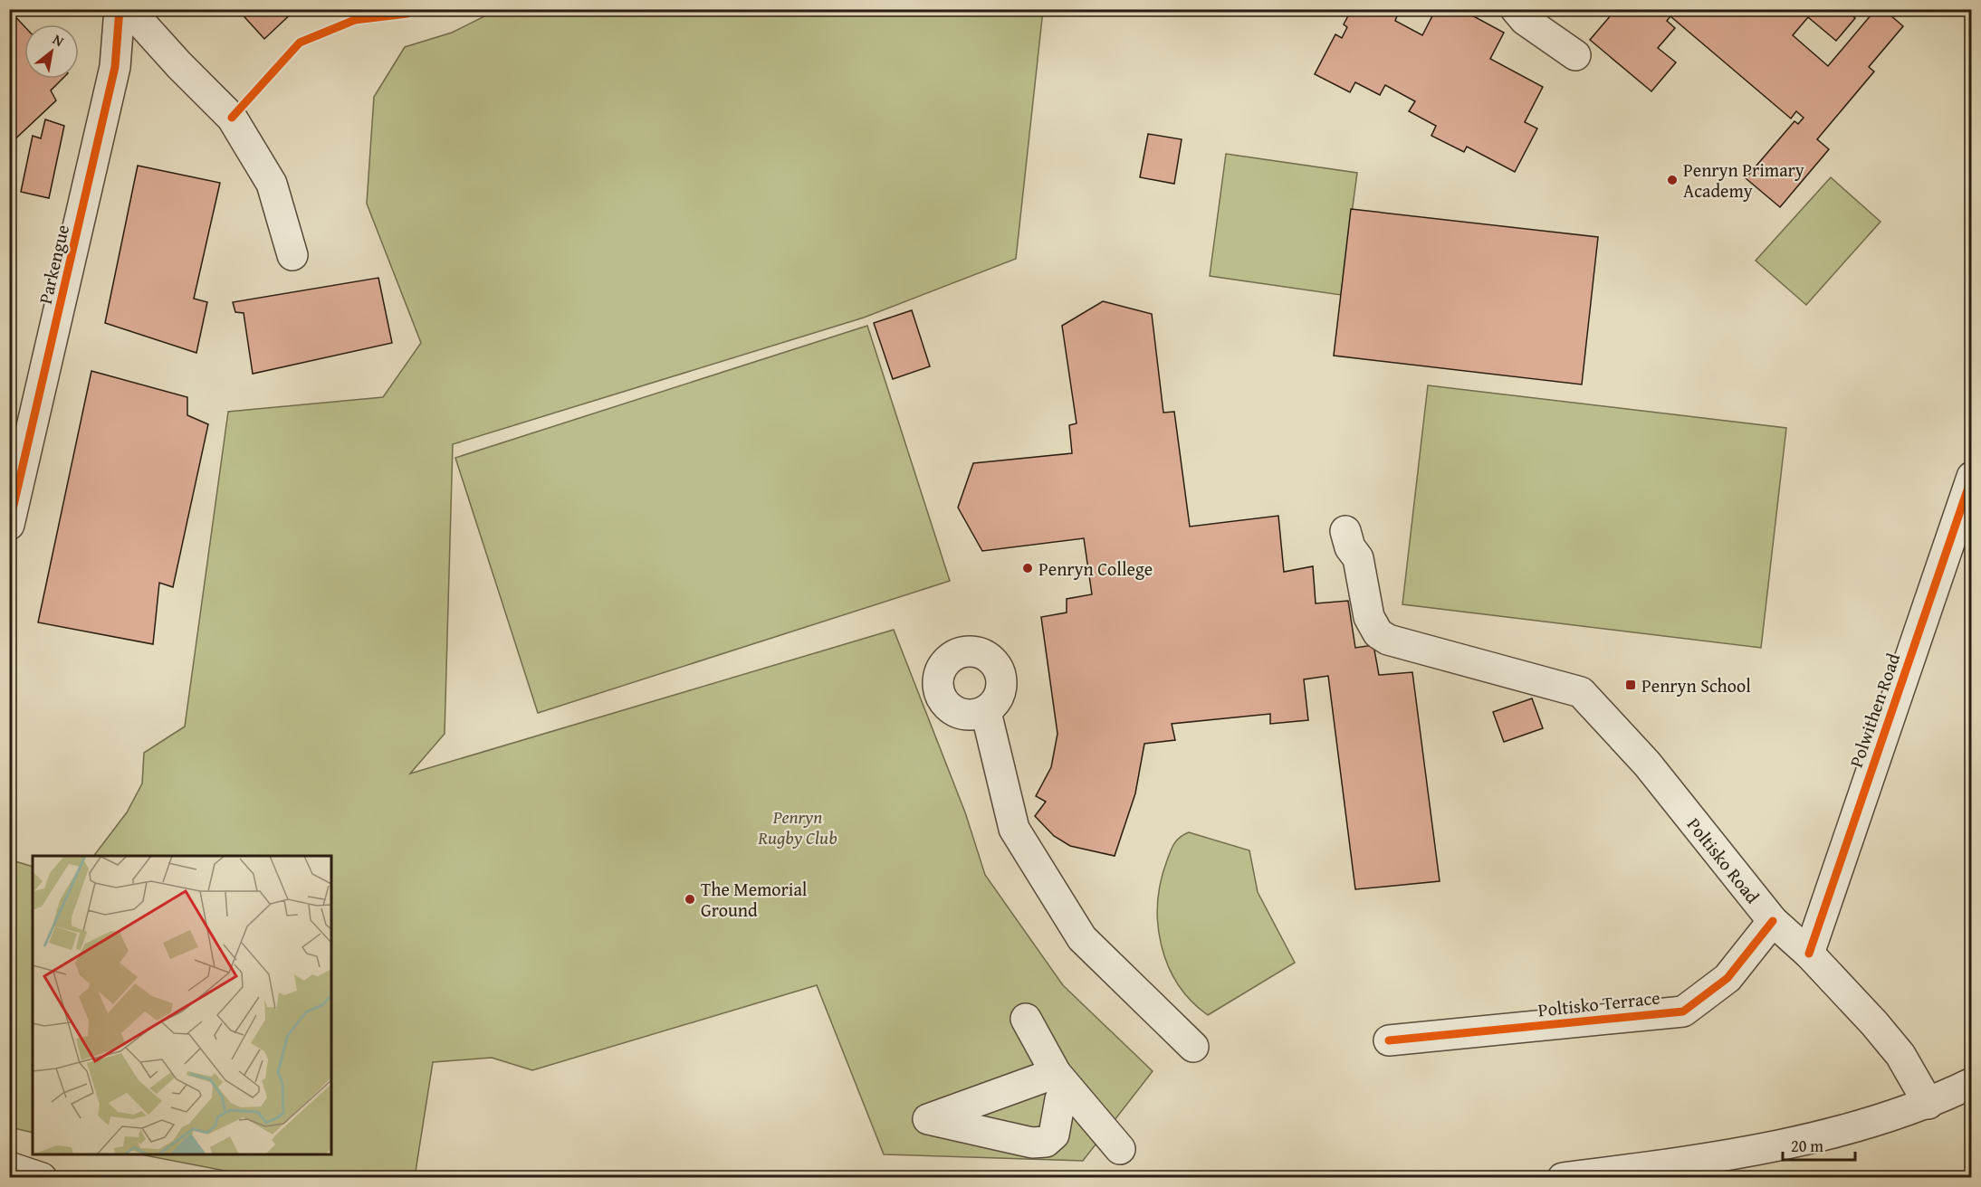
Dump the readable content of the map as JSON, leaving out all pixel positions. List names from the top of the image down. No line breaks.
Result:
{"streets":{"street":["Parkengue","Polwithen Road","Poltisko Road","Poltisko Terrace"]},"crossings":[["Polwithen Road","Poltisko Road"],["Poltisko Road","Poltisko Terrace"]],"parks":["Penryn Rugby Club"],"places":{"other":["Penryn Primary Academy","Penryn College","The Memorial Ground"],"transit":["Penryn School"]},"scale_bar":"20 m","north":"top right"}
